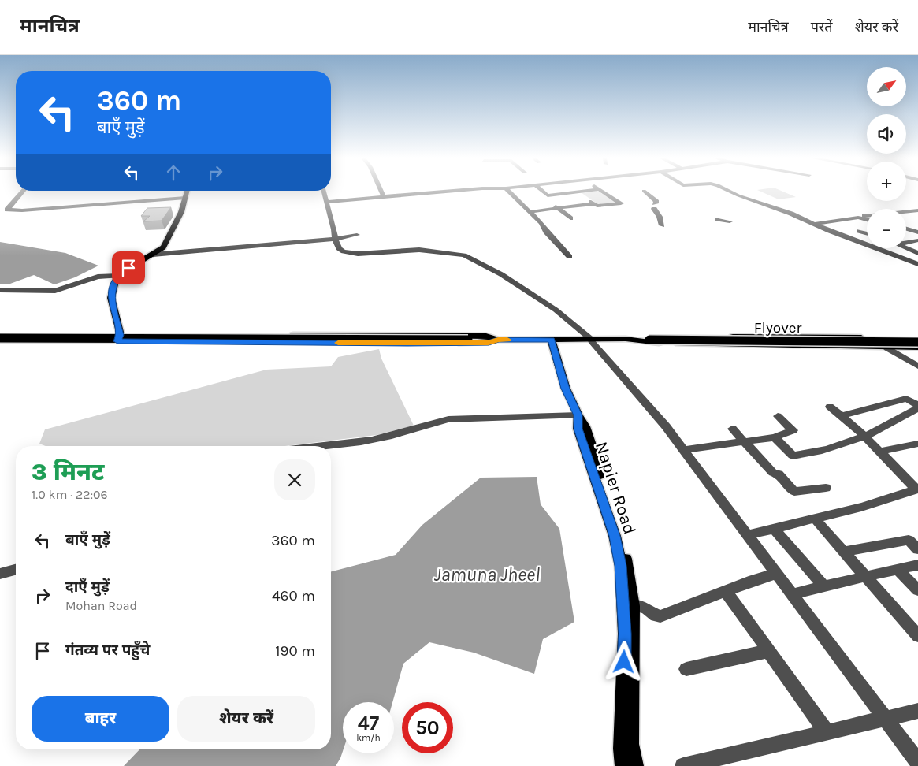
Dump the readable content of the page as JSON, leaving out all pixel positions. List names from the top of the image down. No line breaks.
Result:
{"streets":{"main road":["Flyover","Napier Road"]},"water":["Jamuna Jheel"],"north":"top right","page":{"header":"मानचित्र","nav":["मानचित्र","परतें","शेयर करें"],"map_buttons":["+","−"],"turn":["360 m","बाएँ मुड़ें"],"heading":["3 मिनट","1.0 km · 22:06"],"list":[{"name":"बाएँ मुड़ें","value":"360 m"},{"name":"दाएँ मुड़ें","note":"Mohan Road","value":"460 m"},{"name":"गंतव्य पर पहुँचे","value":"190 m"}],"buttons":["बाहर","शेयर करें"],"speed":"47 km/h","limit":"50"}}
